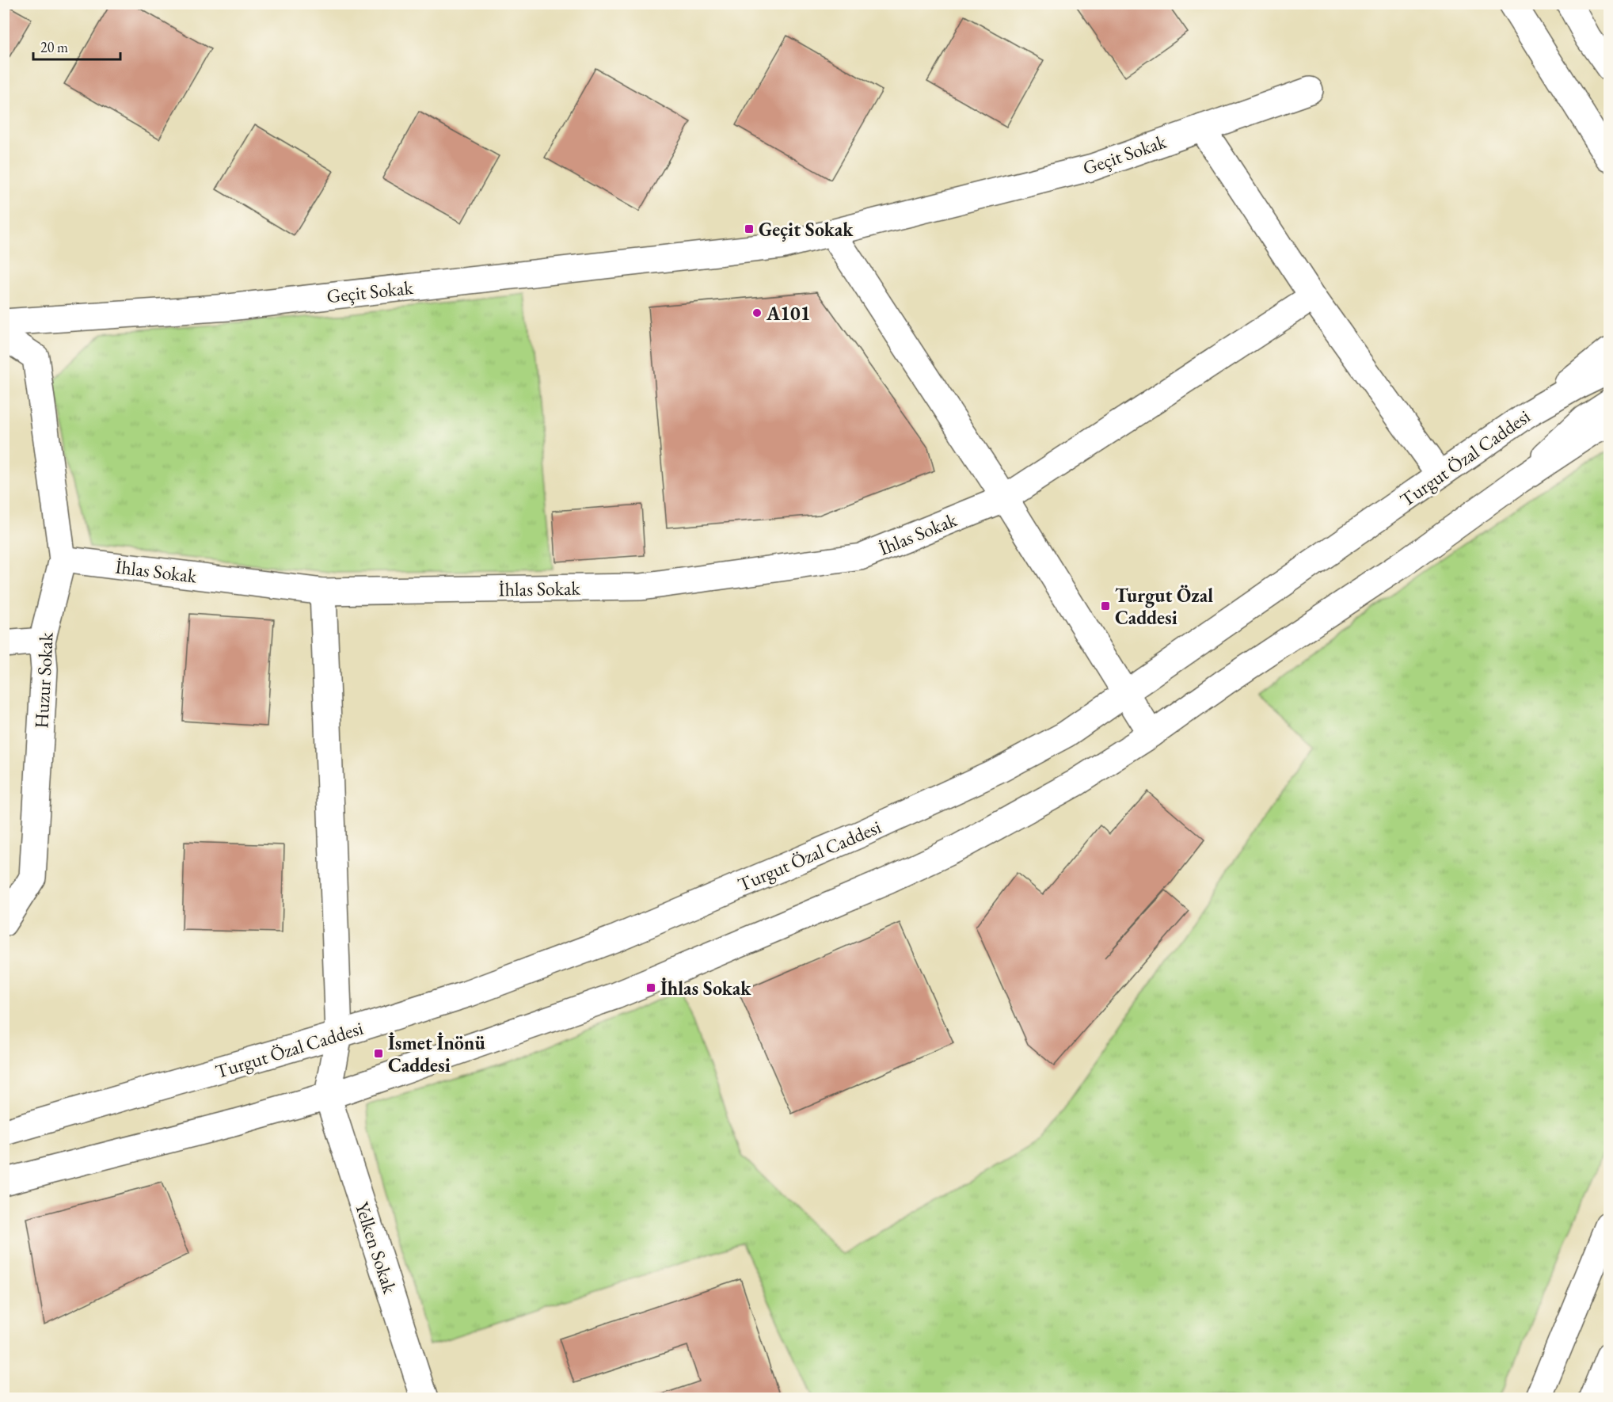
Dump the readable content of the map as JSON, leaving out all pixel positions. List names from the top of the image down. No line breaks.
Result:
{"streets":{"main road":["Geçit Sokak","Turgut Özal Caddesi","İhlas Sokak","Huzur Sokak","Yelken Sokak"]},"crossings":[["İhlas Sokak","Huzur Sokak"]],"places":{"transit":["Geçit Sokak","Turgut Özal Caddesi","İhlas Sokak","İsmet İnönü Caddesi"],"other":["A101"]},"scale_bar":"20 m"}
